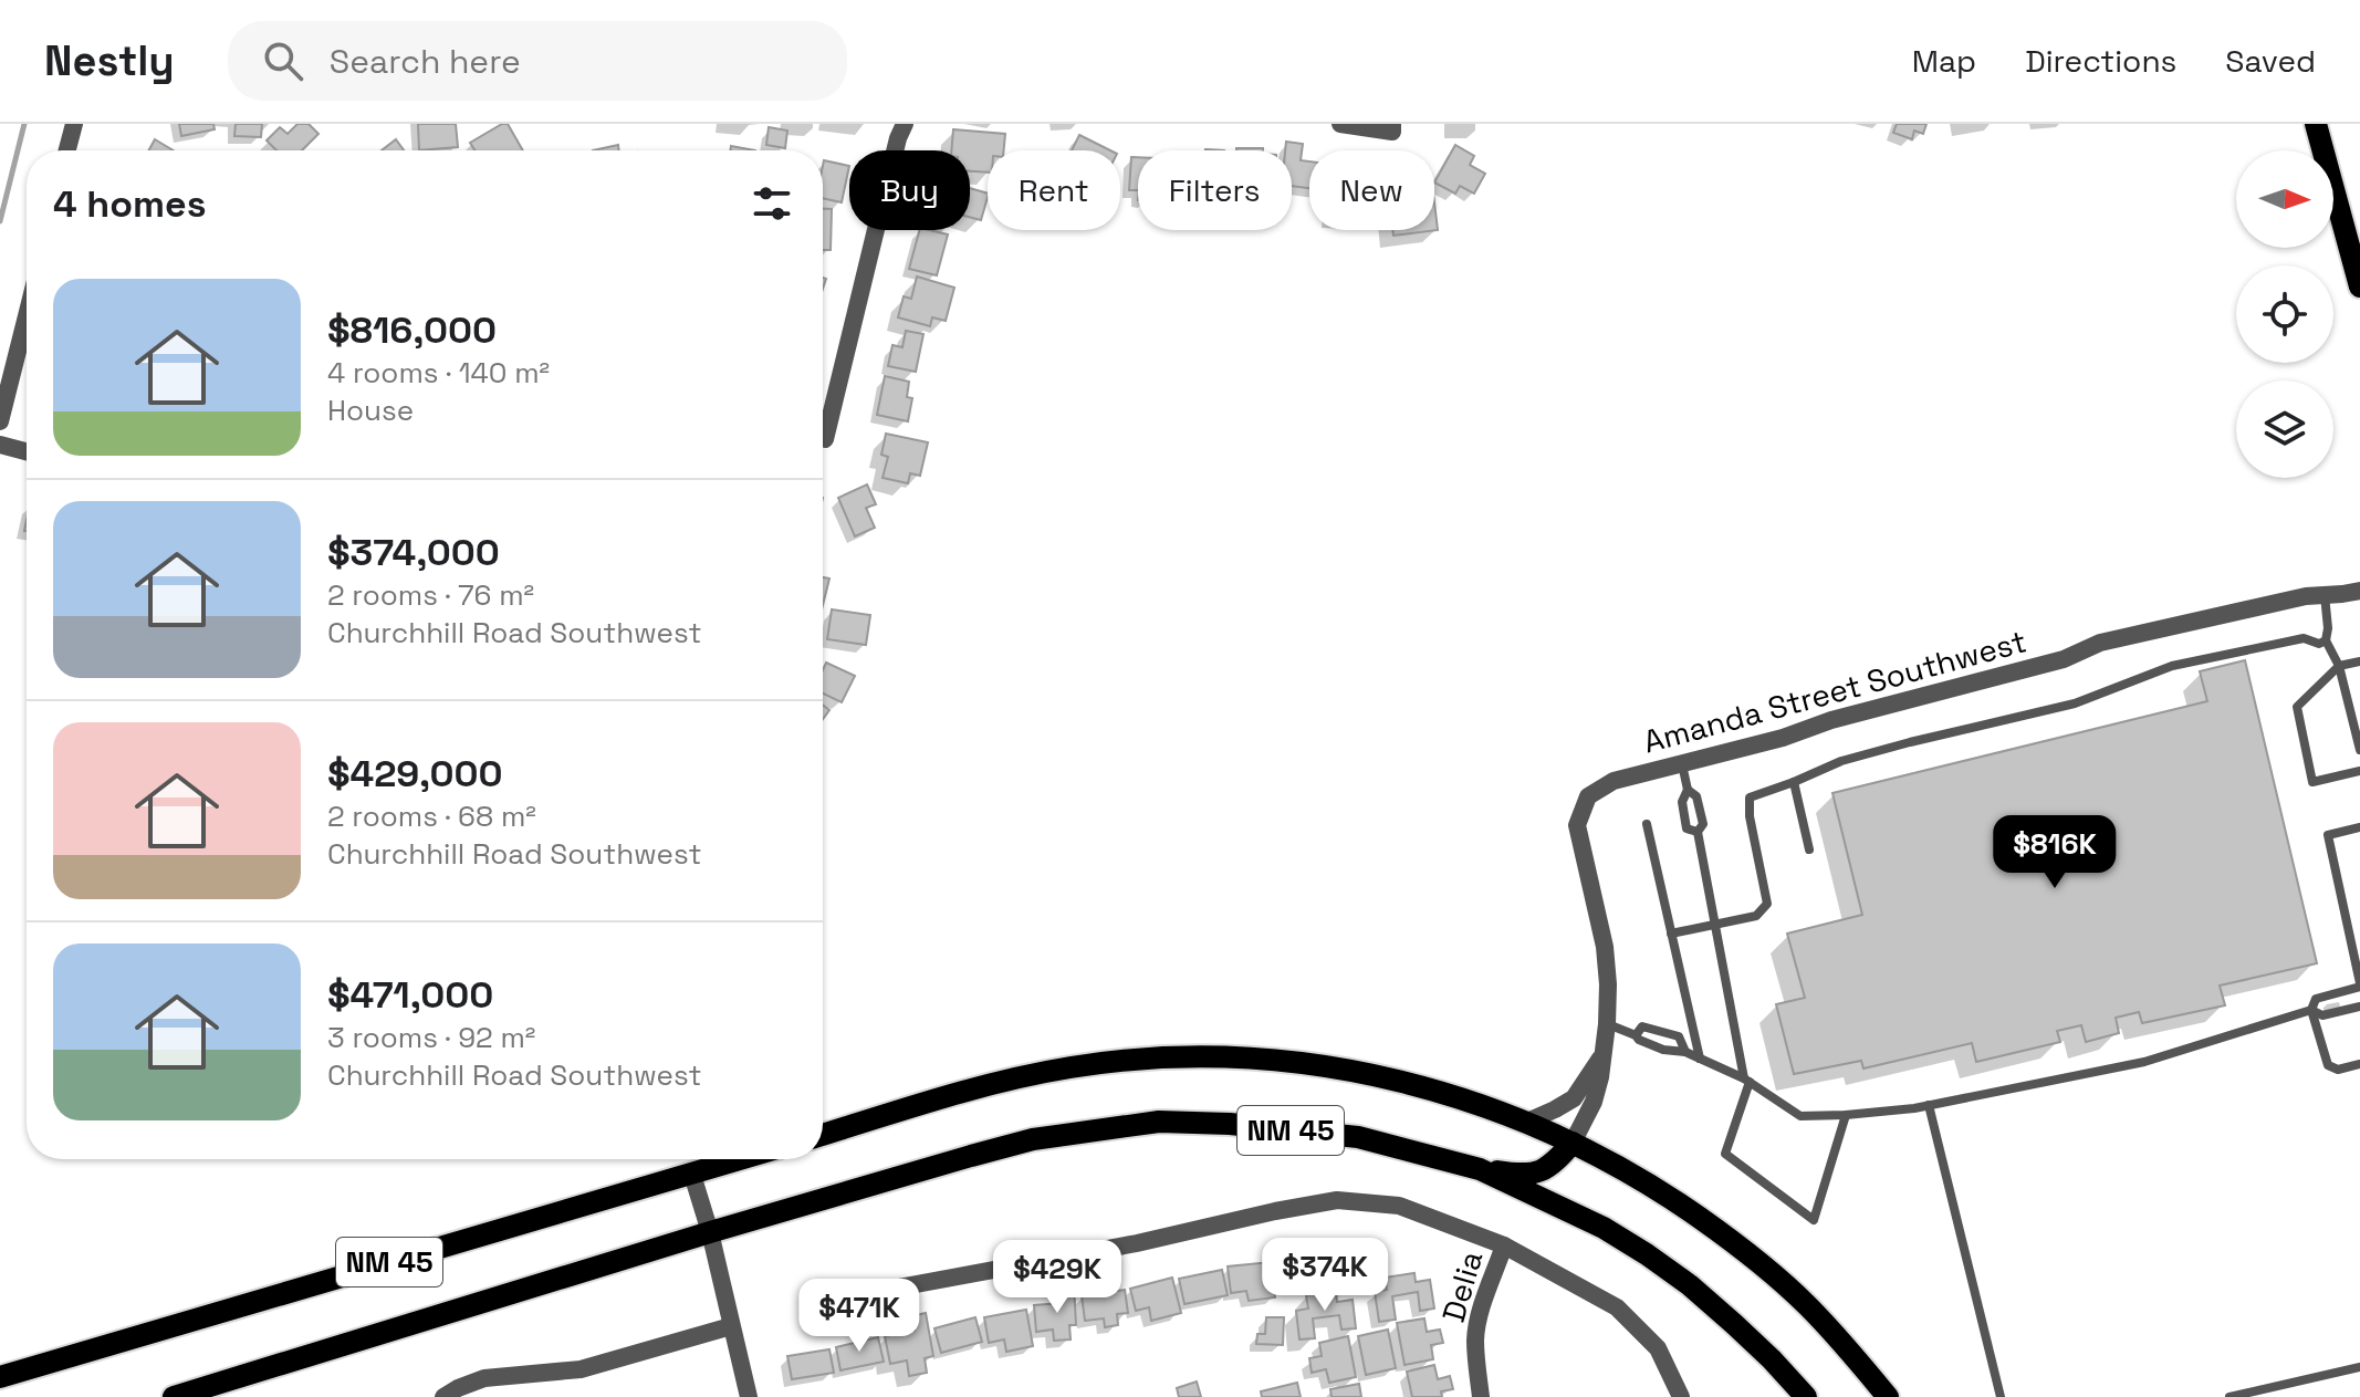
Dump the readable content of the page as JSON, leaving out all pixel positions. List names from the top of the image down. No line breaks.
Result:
{"streets":{"main road":["NM 45"],"street":["Amanda Street Southwest","Delia"]},"crossings":[["Amanda Street Southwest","NM 45"]],"north":"right","page":{"header":"Nestly","search":"Search here","nav":["Map","Directions","Saved"],"chip":["Buy","Rent","Filters","New"],"heading":"4 homes","list":[{"name":"$816,000","note":"4 rooms · 140 m² · House"},{"name":"$374,000","note":"2 rooms · 76 m² · Churchhill Road Southwest"},{"name":"$429,000","note":"2 rooms · 68 m² · Churchhill Road Southwest"},{"name":"$471,000","note":"3 rooms · 92 m² · Churchhill Road Southwest"}],"price":["$816K","$374K","$429K","$471K"]}}
